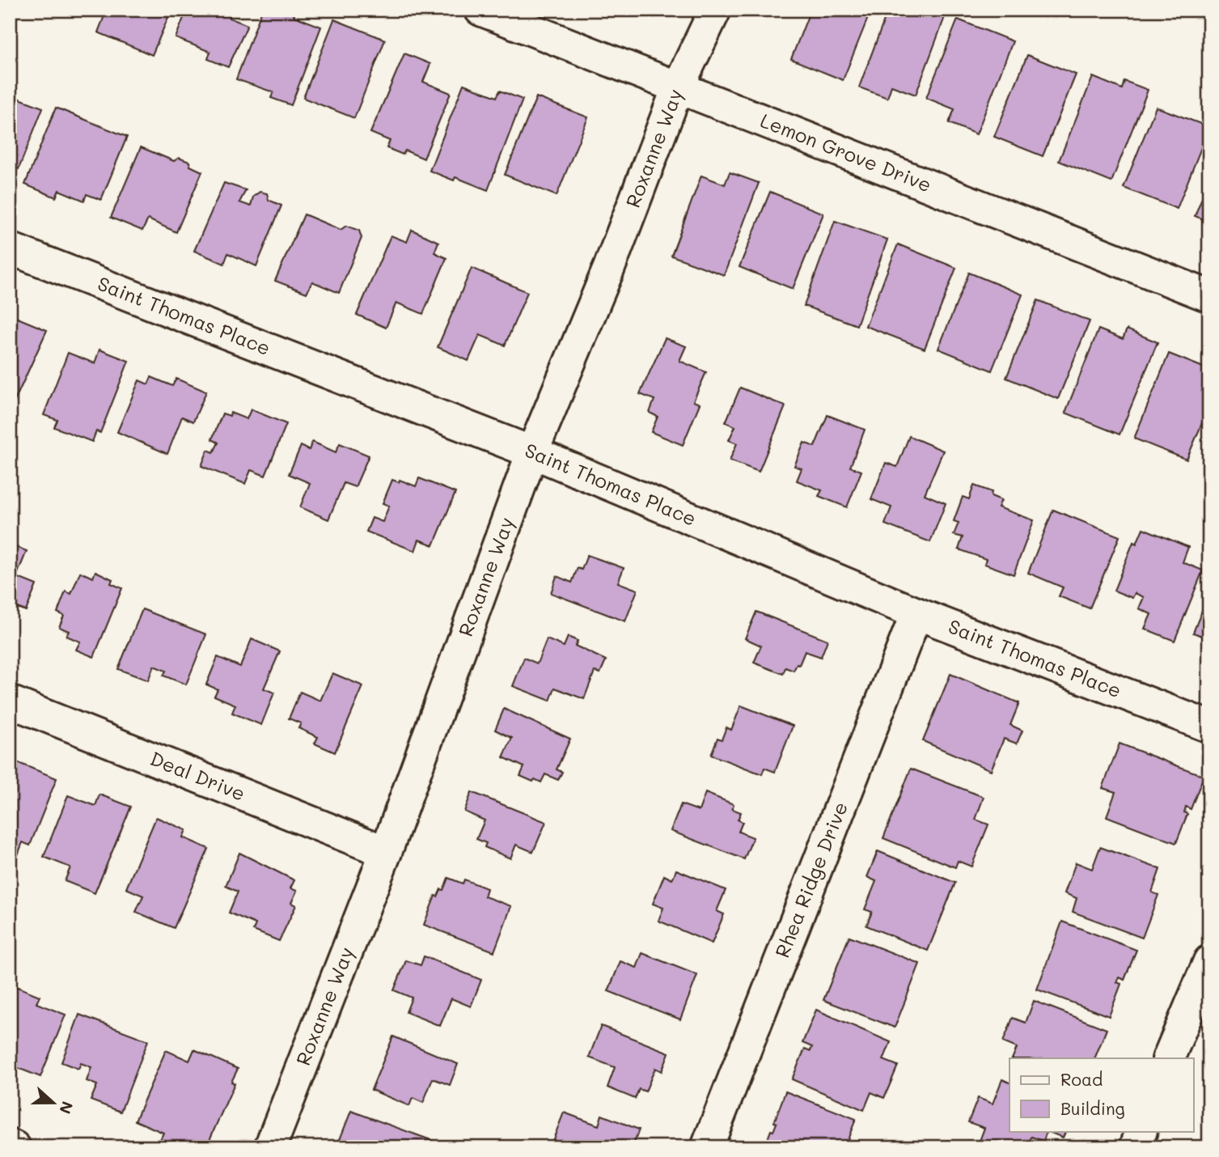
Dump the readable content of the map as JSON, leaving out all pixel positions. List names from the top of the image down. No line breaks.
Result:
{"streets":{"street":["Roxanne Way","Lemon Grove Drive","Saint Thomas Place","Deal Drive","Rhea Ridge Drive"]},"crossings":[["Roxanne Way","Lemon Grove Drive"],["Roxanne Way","Saint Thomas Place"],["Roxanne Way","Deal Drive"],["Saint Thomas Place","Rhea Ridge Drive"]],"legend":["Road","Building"],"north":"right"}
